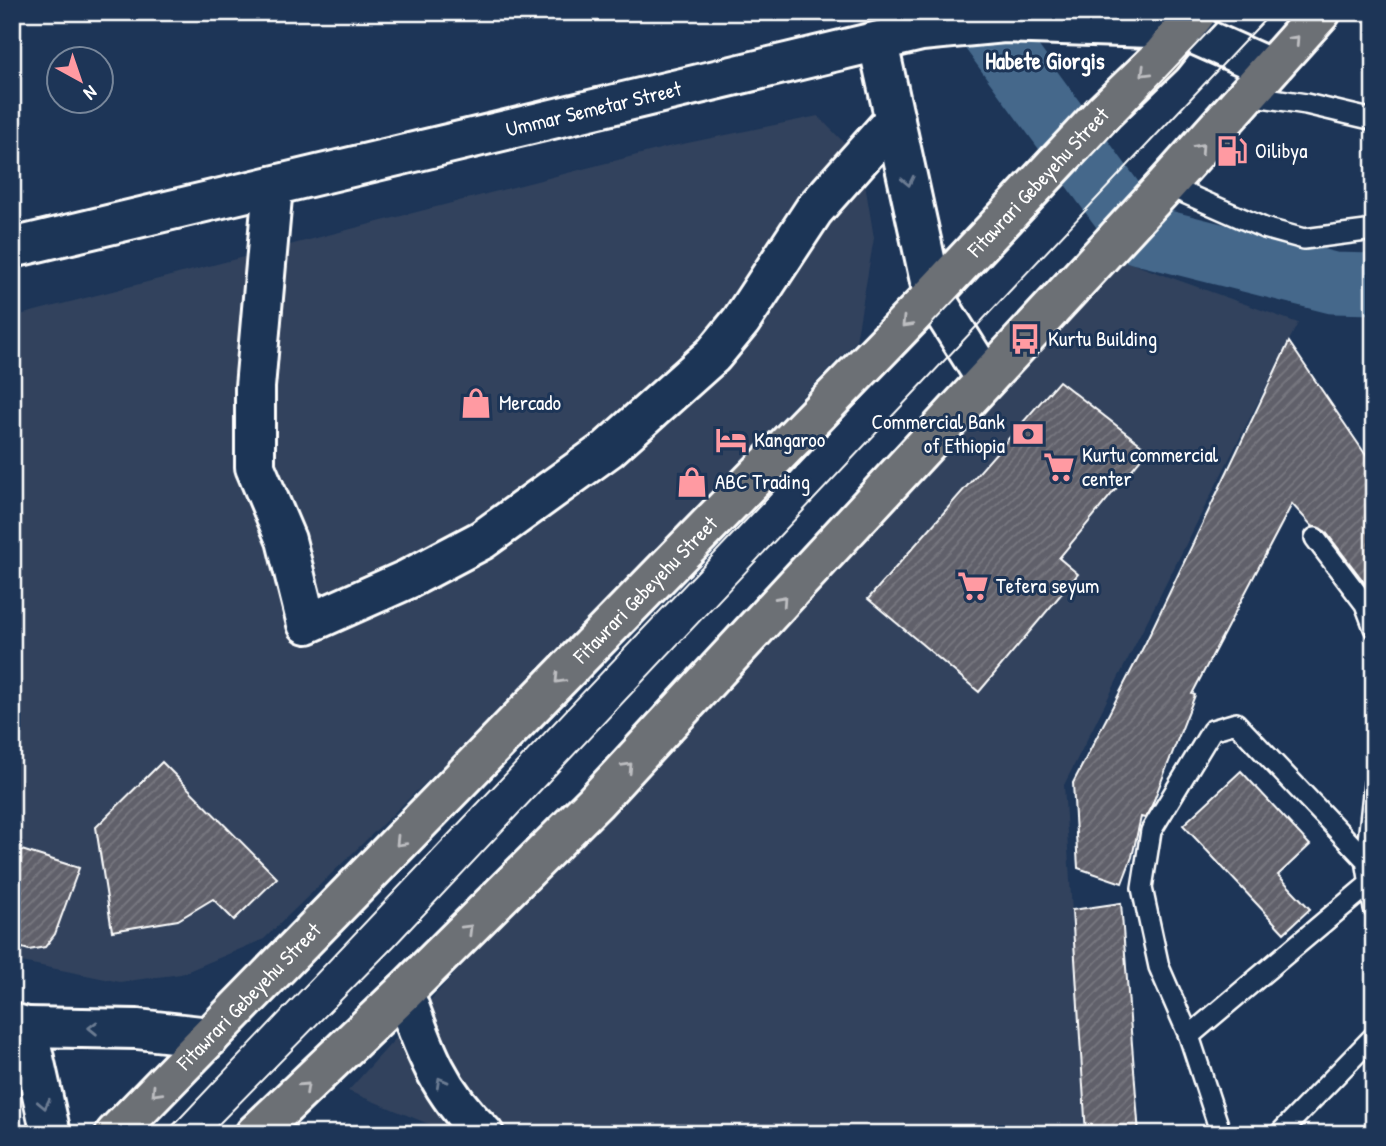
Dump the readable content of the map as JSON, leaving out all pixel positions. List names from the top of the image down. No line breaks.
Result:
{"streets":{"main road":["Ummar Semetar Street","Fitawrari Gebeyehu Street"]},"crossings":[["Ummar Semetar Street","Fitawrari Gebeyehu Street"]],"districts":["Habete Giorgis"],"places":{"fuel station":["Oilibya"],"bus stop":["Kurtu Building"],"shop":["Mercado","ABC Trading"],"bank":["Commercial Bank of Ethiopia"],"hotel":["Kangaroo"],"supermarket":["Kurtu commercial center","Tefera seyum"]},"north":"bottom right"}
